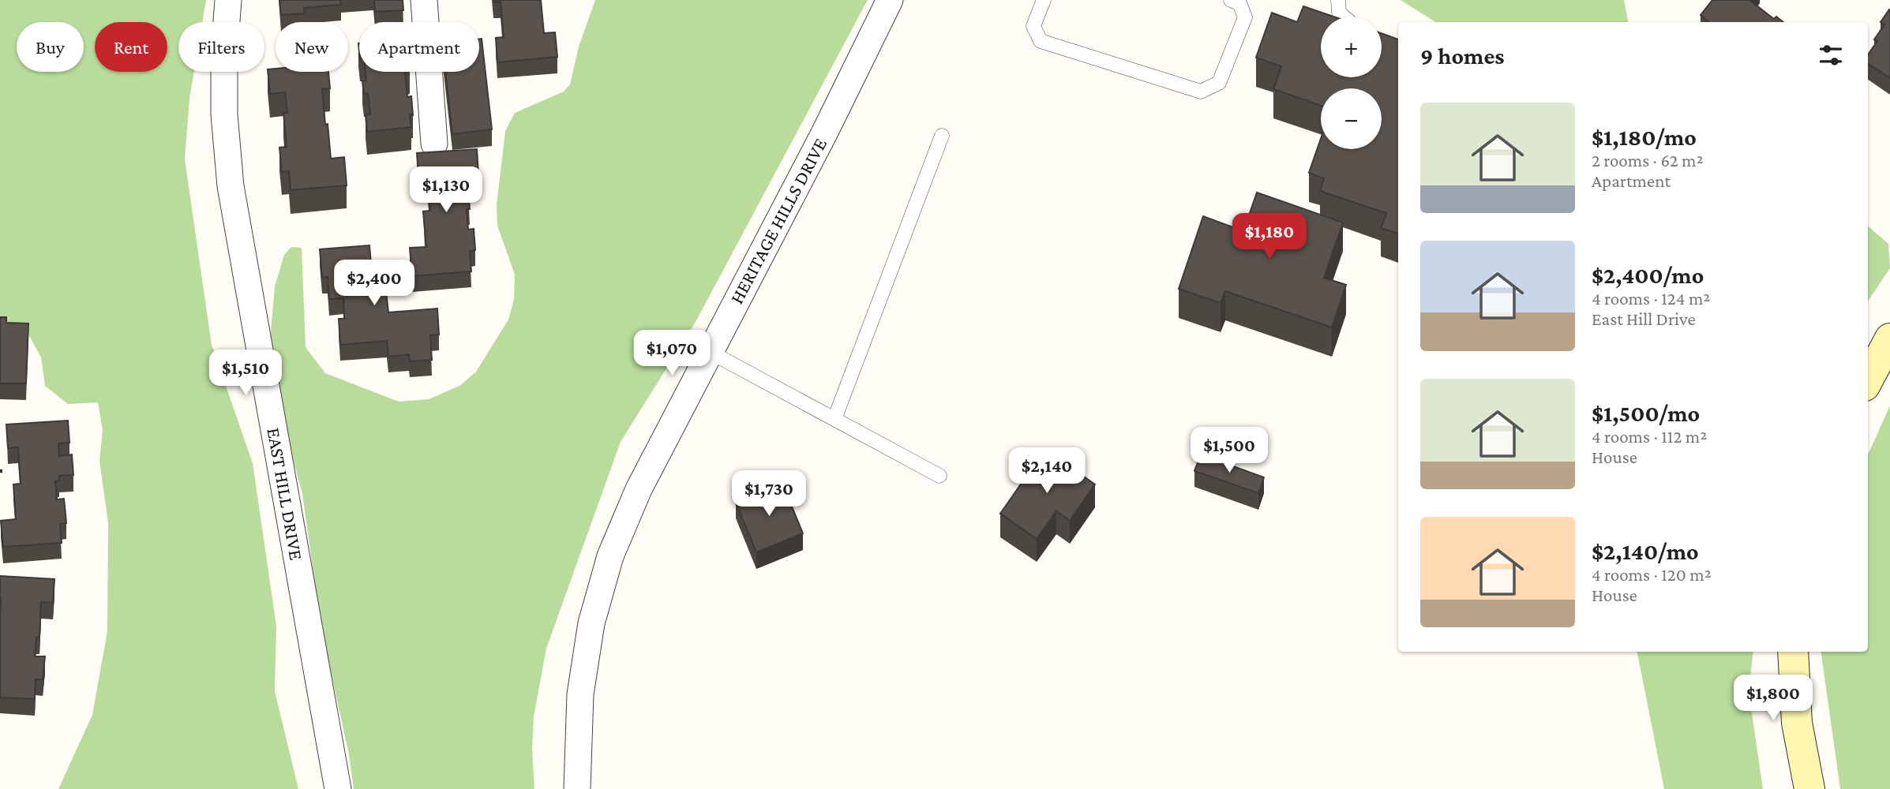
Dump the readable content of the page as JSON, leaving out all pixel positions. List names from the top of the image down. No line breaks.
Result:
{"streets":{"street":["HERITAGE HILLS DRIVE","EAST HILL DRIVE"]},"page":{"map_buttons":["+","−"],"chip":["Buy","Rent","Filters","New","Apartment"],"heading":"9 homes","list":[{"name":"$1,180/mo","note":"2 rooms · 62 m² · Apartment"},{"name":"$2,400/mo","note":"4 rooms · 124 m² · East Hill Drive"},{"name":"$1,500/mo","note":"4 rooms · 112 m² · House"},{"name":"$2,140/mo","note":"4 rooms · 120 m² · House"}],"price":["$1,130","$1,180","$2,400","$1,070","$1,510","$1,500","$2,140","$1,730","$1,800"]}}
